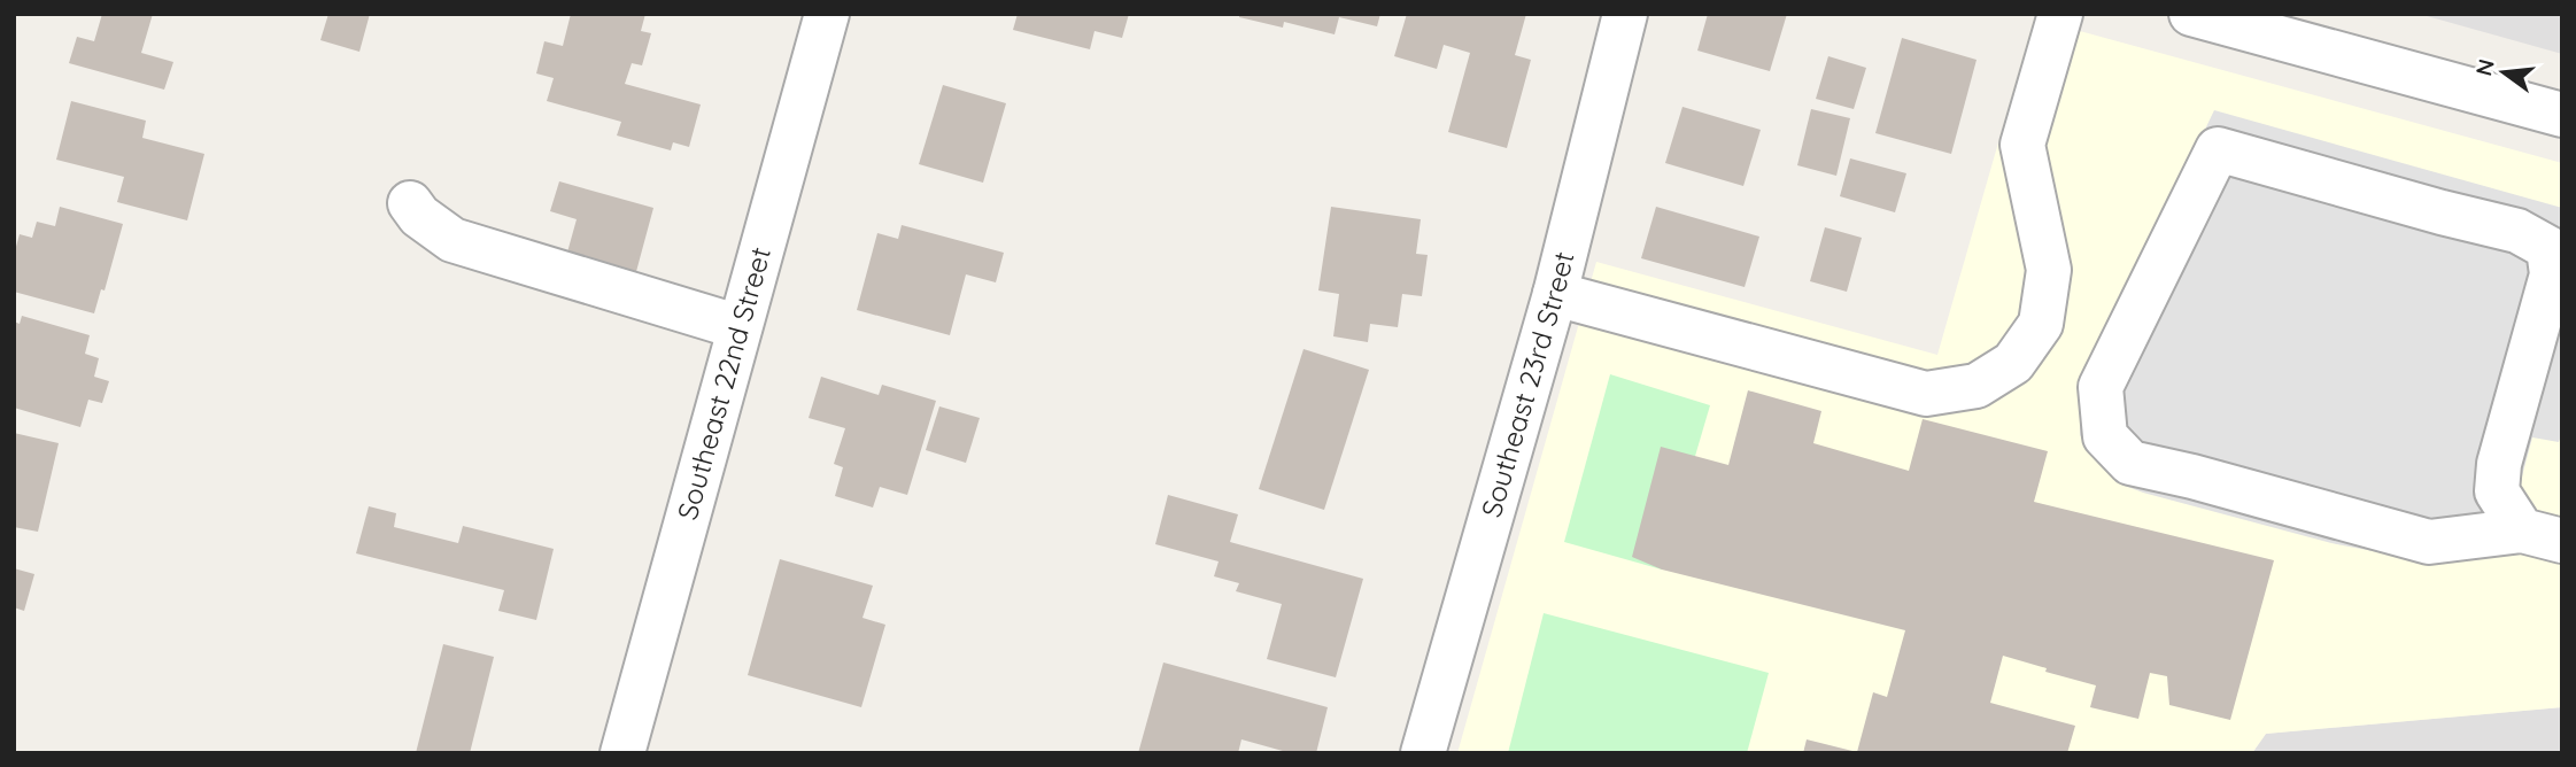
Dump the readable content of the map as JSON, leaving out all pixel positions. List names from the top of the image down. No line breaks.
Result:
{"streets":{"street":["Southeast 22nd Street","Southeast 23rd Street"]},"north":"left"}
